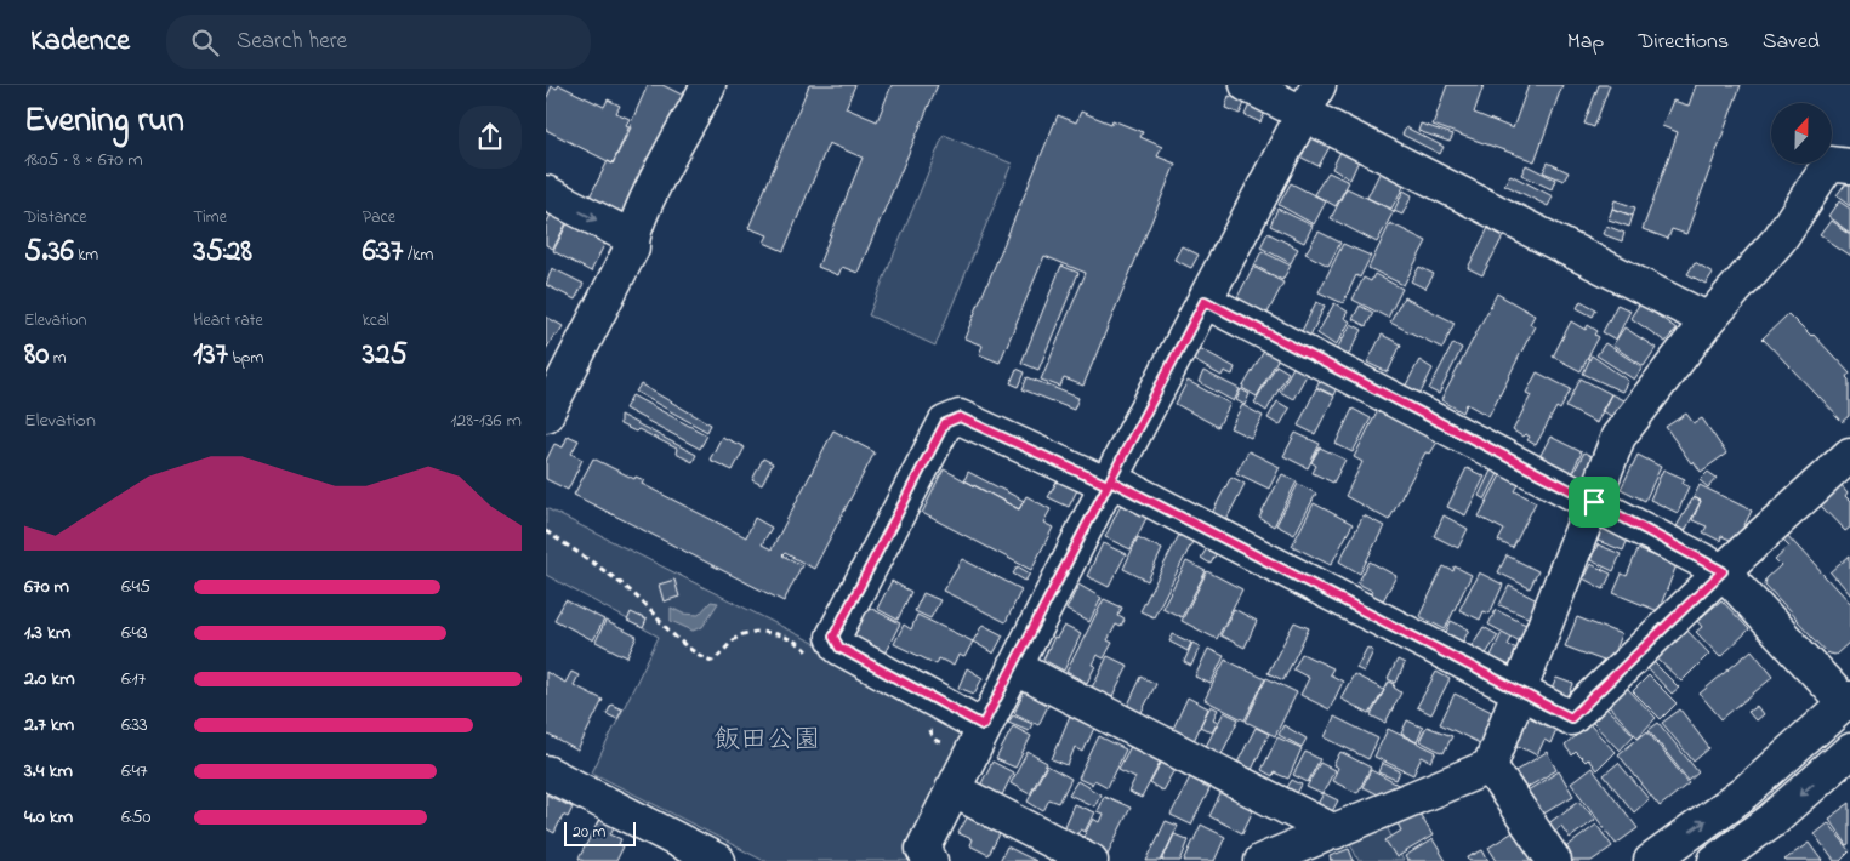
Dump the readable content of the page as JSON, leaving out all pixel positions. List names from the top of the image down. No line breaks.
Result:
{"parks":["飯田公園"],"scale_bar":"20 m","north":"top","page":{"header":"Kadence","search":"Search here","nav":["Map","Directions","Saved"],"heading":["Evening run","18:05 · 8 × 670 m"],"stats":[["Distance","5.36 km"],["Time","35:28"],["Pace","6:37 /km"],["Elevation","80 m"],["Heart rate","137 bpm"],["kcal","325"]],"chart":["Elevation","128–136 m"],"list":[{"name":"670 m","note":"6:45"},{"name":"1.3 km","note":"6:43"},{"name":"2.0 km","note":"6:17"},{"name":"2.7 km","note":"6:33"},{"name":"3.4 km","note":"6:47"},{"name":"4.0 km","note":"6:50"}],"scale":"20 m"}}
